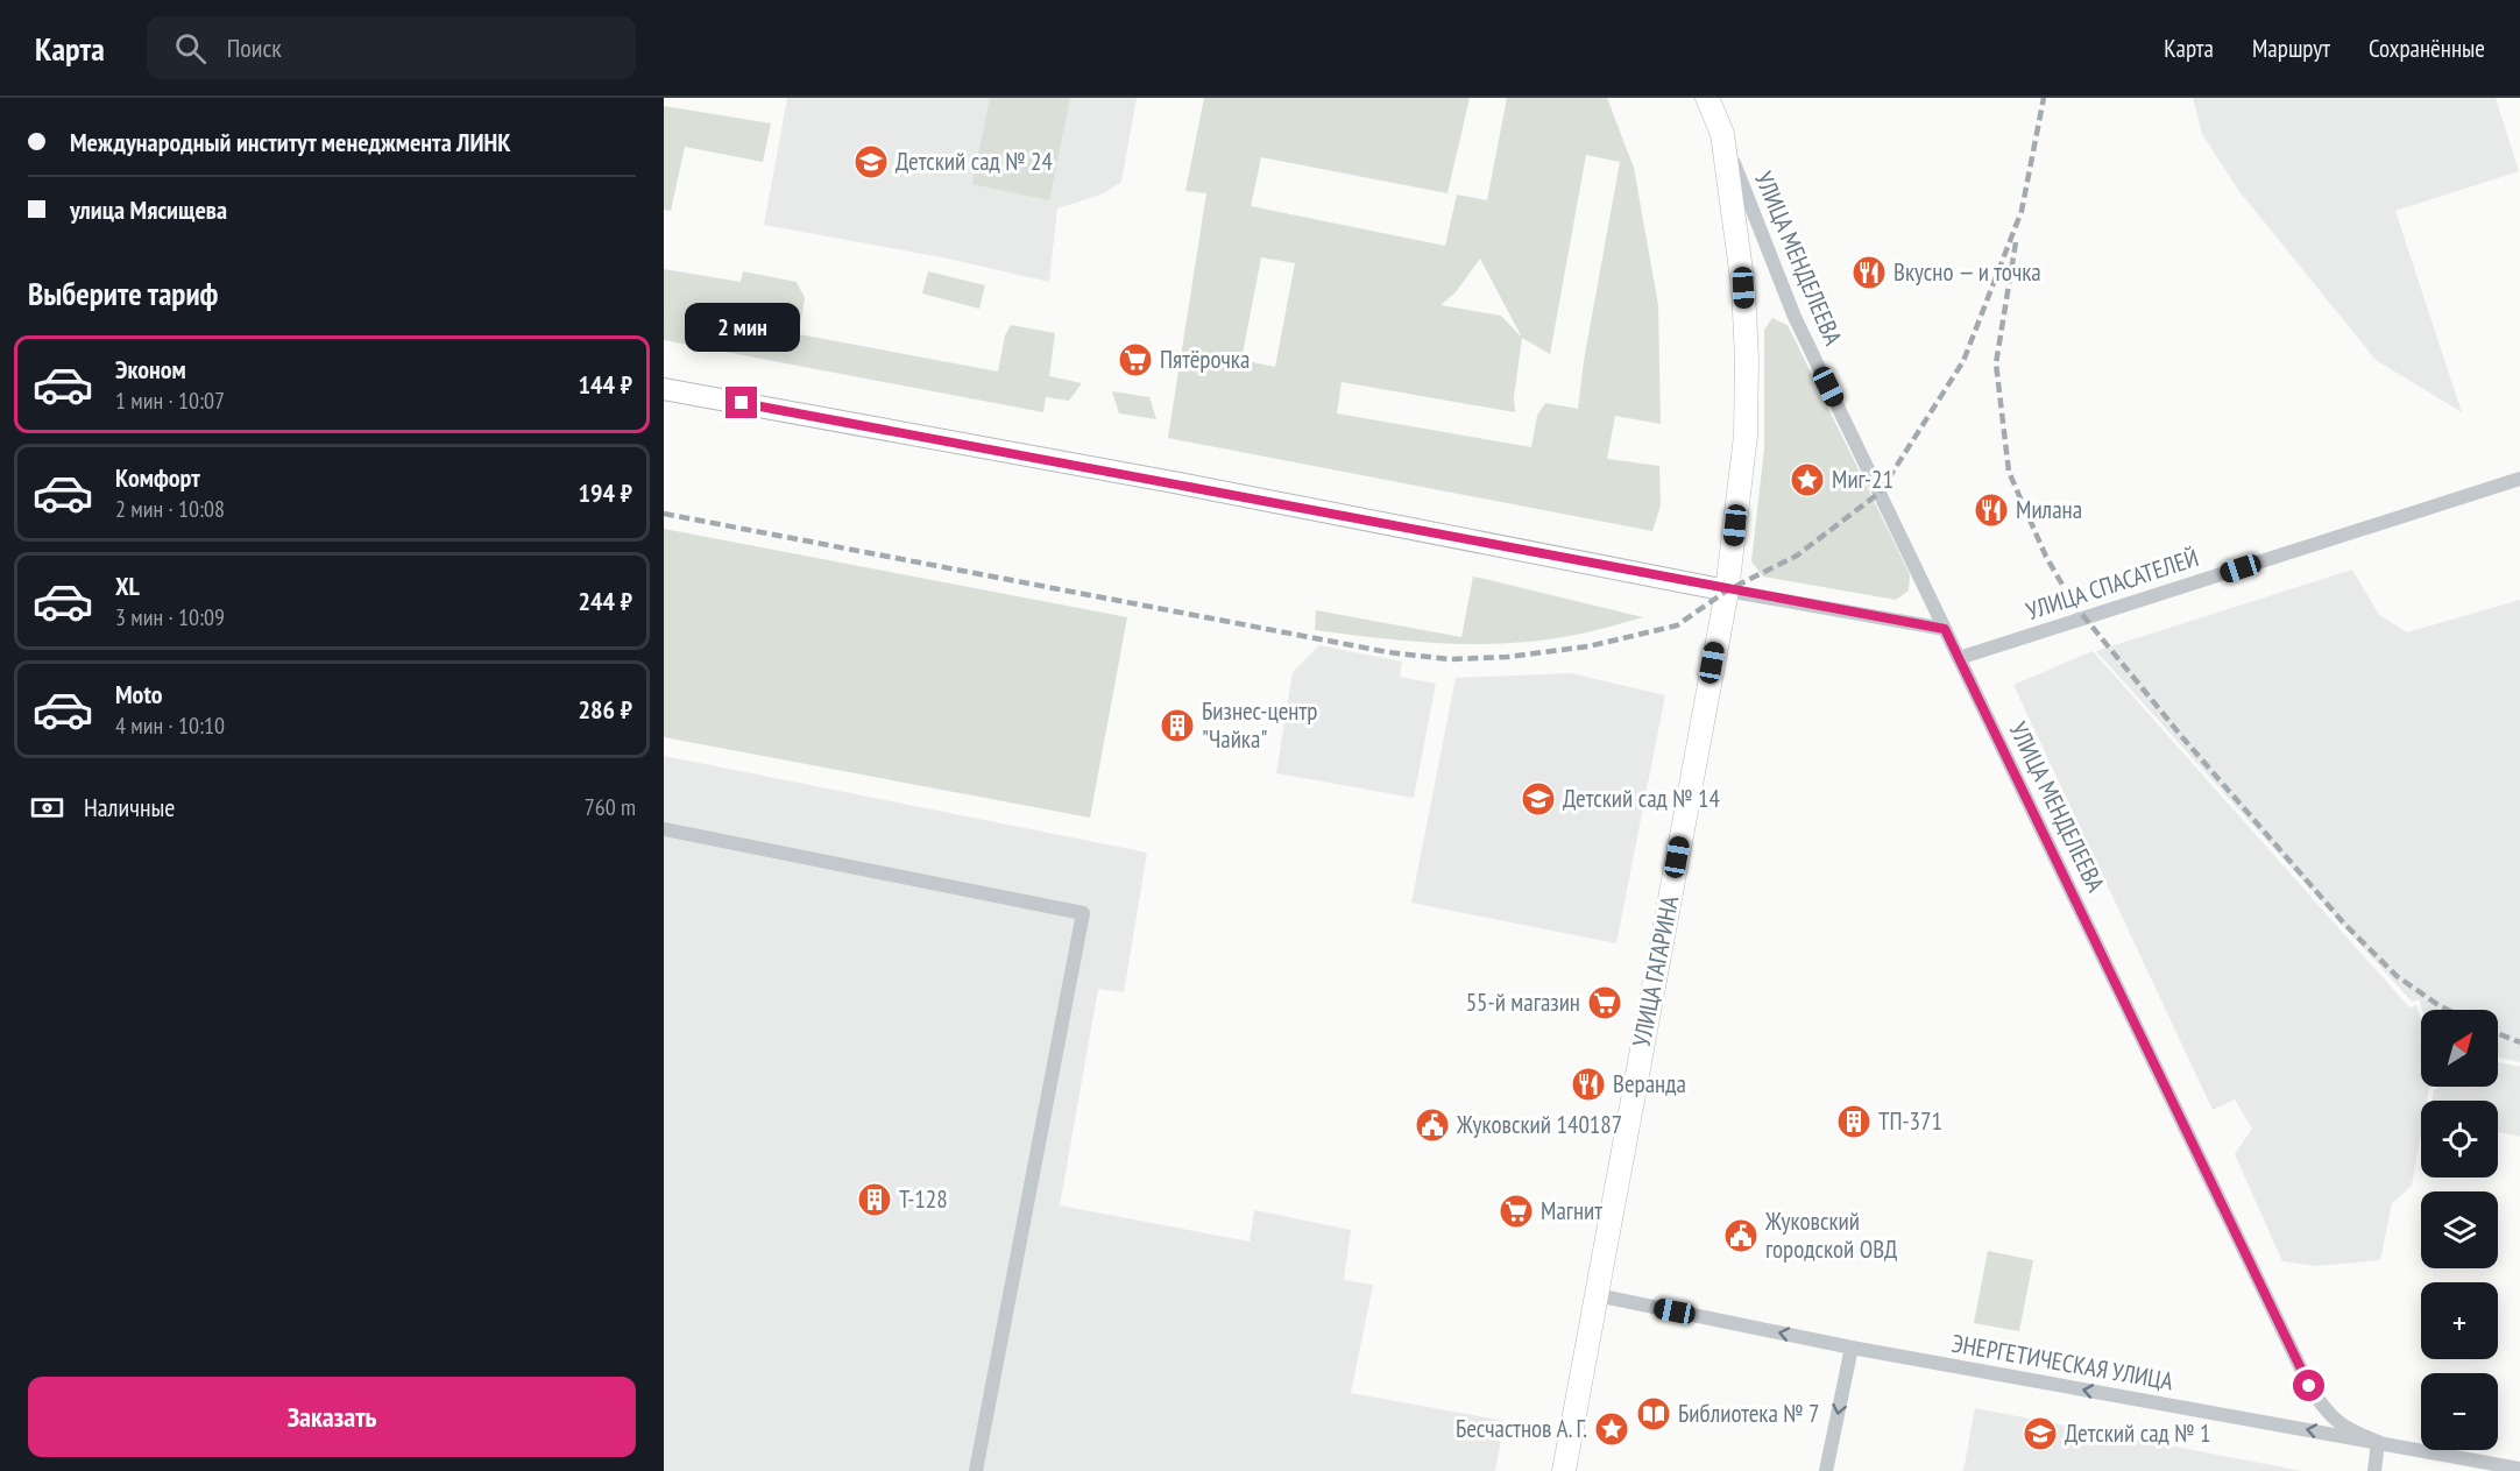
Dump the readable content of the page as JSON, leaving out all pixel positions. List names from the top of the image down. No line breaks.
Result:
{"streets":{"main road":["УЛИЦА ГАГАРИНА"],"street":["УЛИЦА МЕНДЕЛЕЕВА","УЛИЦА СПАСАТЕЛЕЙ","ЭНЕРГЕТИЧЕСКАЯ УЛИЦА"]},"crossings":[["УЛИЦА МЕНДЕЛЕЕВА","УЛИЦА СПАСАТЕЛЕЙ"],["УЛИЦА МЕНДЕЛЕЕВА","УЛИЦА ГАГАРИНА"],["УЛИЦА МЕНДЕЛЕЕВА","ЭНЕРГЕТИЧЕСКАЯ УЛИЦА"],["УЛИЦА ГАГАРИНА","ЭНЕРГЕТИЧЕСКАЯ УЛИЦА"]],"one_way":["ЭНЕРГЕТИЧЕСКАЯ УЛИЦА"],"places":{"school or university":["Детский сад № 24","Детский сад № 14","Детский сад № 1"],"restaurant":["Вкусно — и точка","Милана","Веранда"],"supermarket":["Пятёрочка","55-й магазин","Магнит"],"place":["Миг-21","Бесчастнов А. Г."],"building":["Бизнес-центр \"Чайка\"","ТП-371","Т-128"],"public building":["Жуковский 140187","Жуковский городской ОВД"],"library":["Библиотека № 7"]},"north":"top right","page":{"header":"Карта","search":"Поиск","nav":["Карта","Маршрут","Сохранённые"],"banner":["Международный институт менеджмента ЛИНК","улица Мясищева"],"heading":"Выберите тариф","bubble":"2 мин","list":[{"name":"Эконом","note":"1 мин · 10:07","value":"144 ₽"},{"name":"Комфорт","note":"2 мин · 10:08","value":"194 ₽"},{"name":"XL","note":"3 мин · 10:09","value":"244 ₽"},{"name":"Moto","note":"4 мин · 10:10","value":"286 ₽"}],"pay":["Наличные","760 m"],"map_buttons":["+","−"],"buttons":"Заказать"}}
